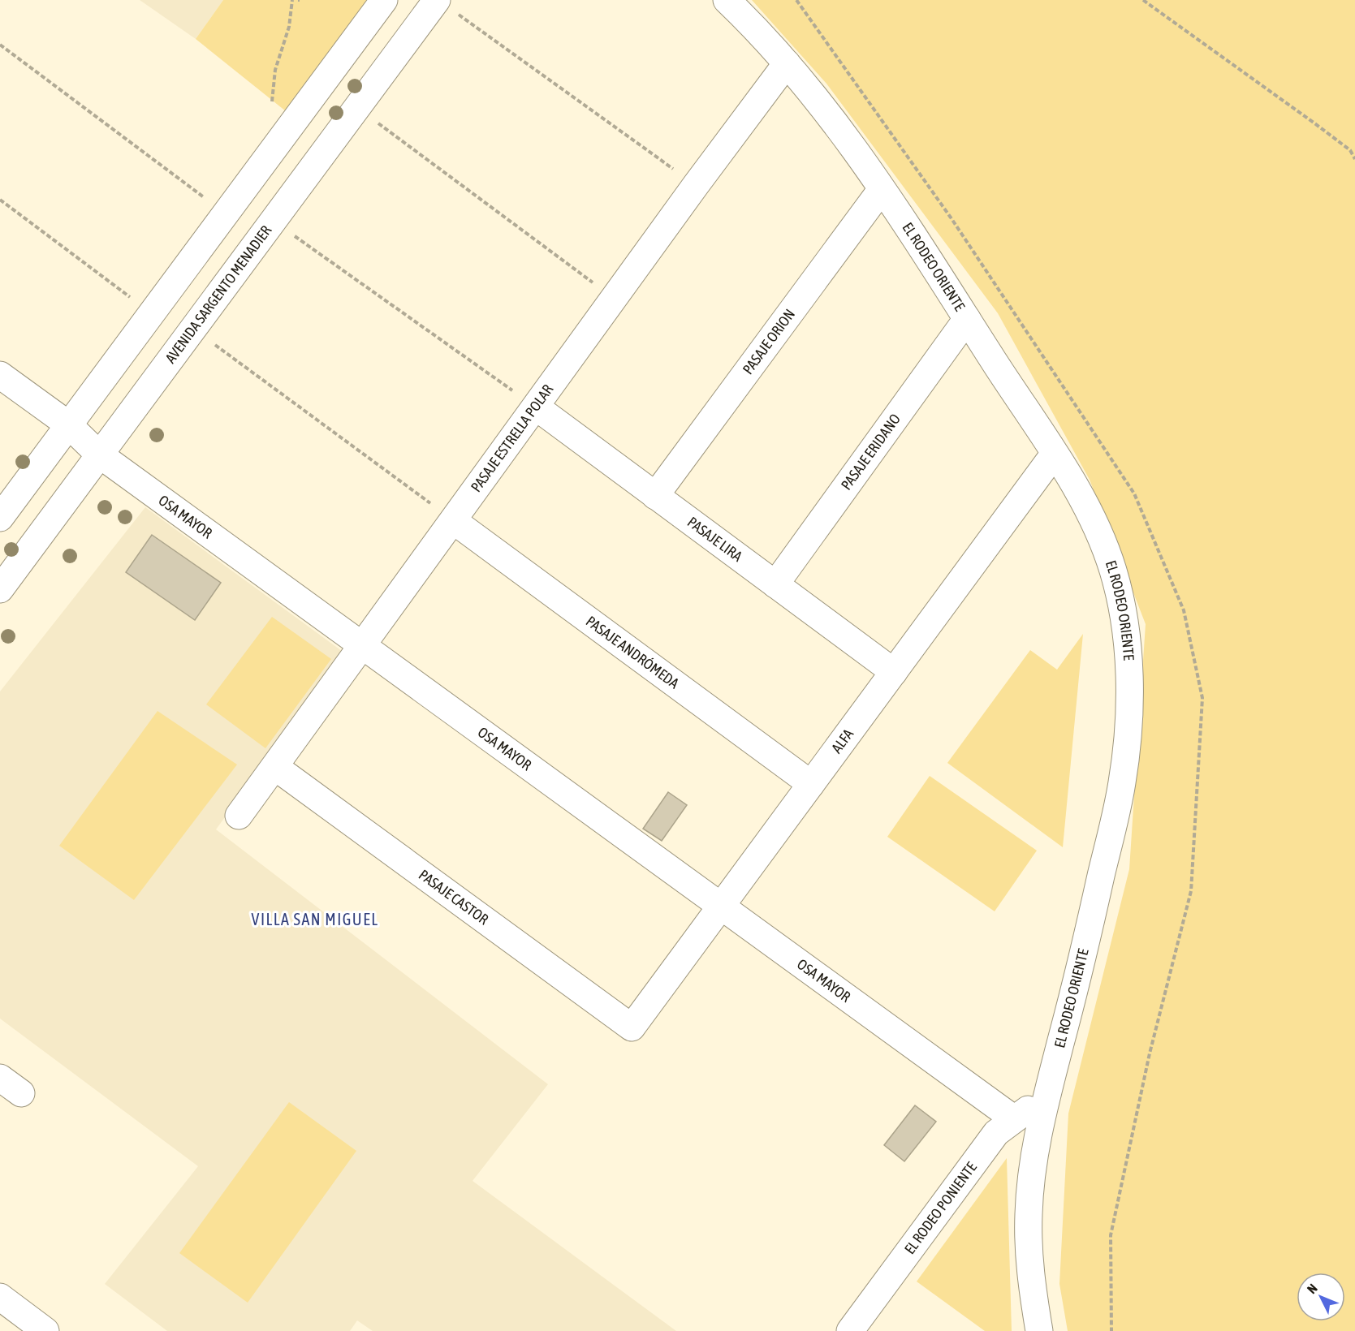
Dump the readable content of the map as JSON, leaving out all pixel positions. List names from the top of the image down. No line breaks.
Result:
{"streets":{"street":["EL RODEO ORIENTE","AVENIDA SARGENTO MENADIER","PASAJE ORION","PASAJE ESTRELLA POLAR","PASAJE ERIDANO","OSA MAYOR","PASAJE LIRA","PASAJE ANDRÓMEDA","ALFA","PASAJE CASTOR","EL RODEO PONIENTE"]},"crossings":[["EL RODEO ORIENTE","PASAJE ORION"],["EL RODEO ORIENTE","PASAJE ESTRELLA POLAR"],["EL RODEO ORIENTE","PASAJE ERIDANO"],["EL RODEO ORIENTE","ALFA"],["EL RODEO ORIENTE","EL RODEO PONIENTE"],["AVENIDA SARGENTO MENADIER","OSA MAYOR"],["PASAJE ORION","PASAJE LIRA"],["PASAJE ESTRELLA POLAR","OSA MAYOR"],["PASAJE ESTRELLA POLAR","PASAJE LIRA"],["PASAJE ESTRELLA POLAR","PASAJE ANDRÓMEDA"],["PASAJE ESTRELLA POLAR","PASAJE CASTOR"],["PASAJE ERIDANO","PASAJE LIRA"],["OSA MAYOR","ALFA"],["OSA MAYOR","EL RODEO PONIENTE"],["PASAJE LIRA","ALFA"],["PASAJE ANDRÓMEDA","ALFA"],["ALFA","PASAJE CASTOR"]],"districts":["VILLA SAN MIGUEL"],"north":"top left"}
